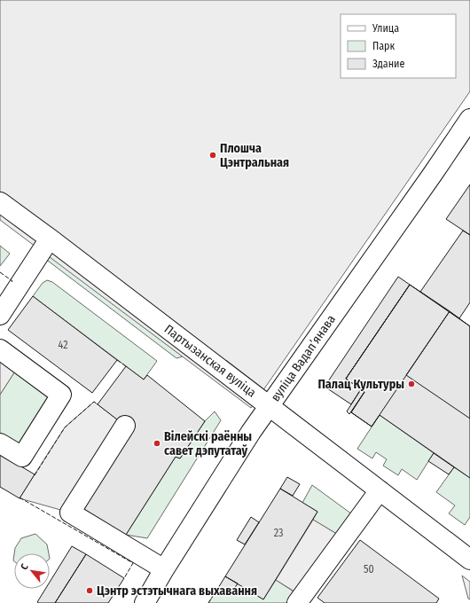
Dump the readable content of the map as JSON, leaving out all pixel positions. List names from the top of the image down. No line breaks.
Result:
{"streets":{"street":["вуліца Вадапʼянава","Партызанская вуліца"]},"crossings":[["вуліца Вадапʼянава","Партызанская вуліца"]],"places":["Плошча Цэнтральная","Палац Культуры","Вілейскі раённы савет дэпутатаў","Цэнтр эстэтычнага выхавання"],"house_numbers":["42","23","50"],"legend":["Улица","Парк","Здание"],"north":"top left"}
